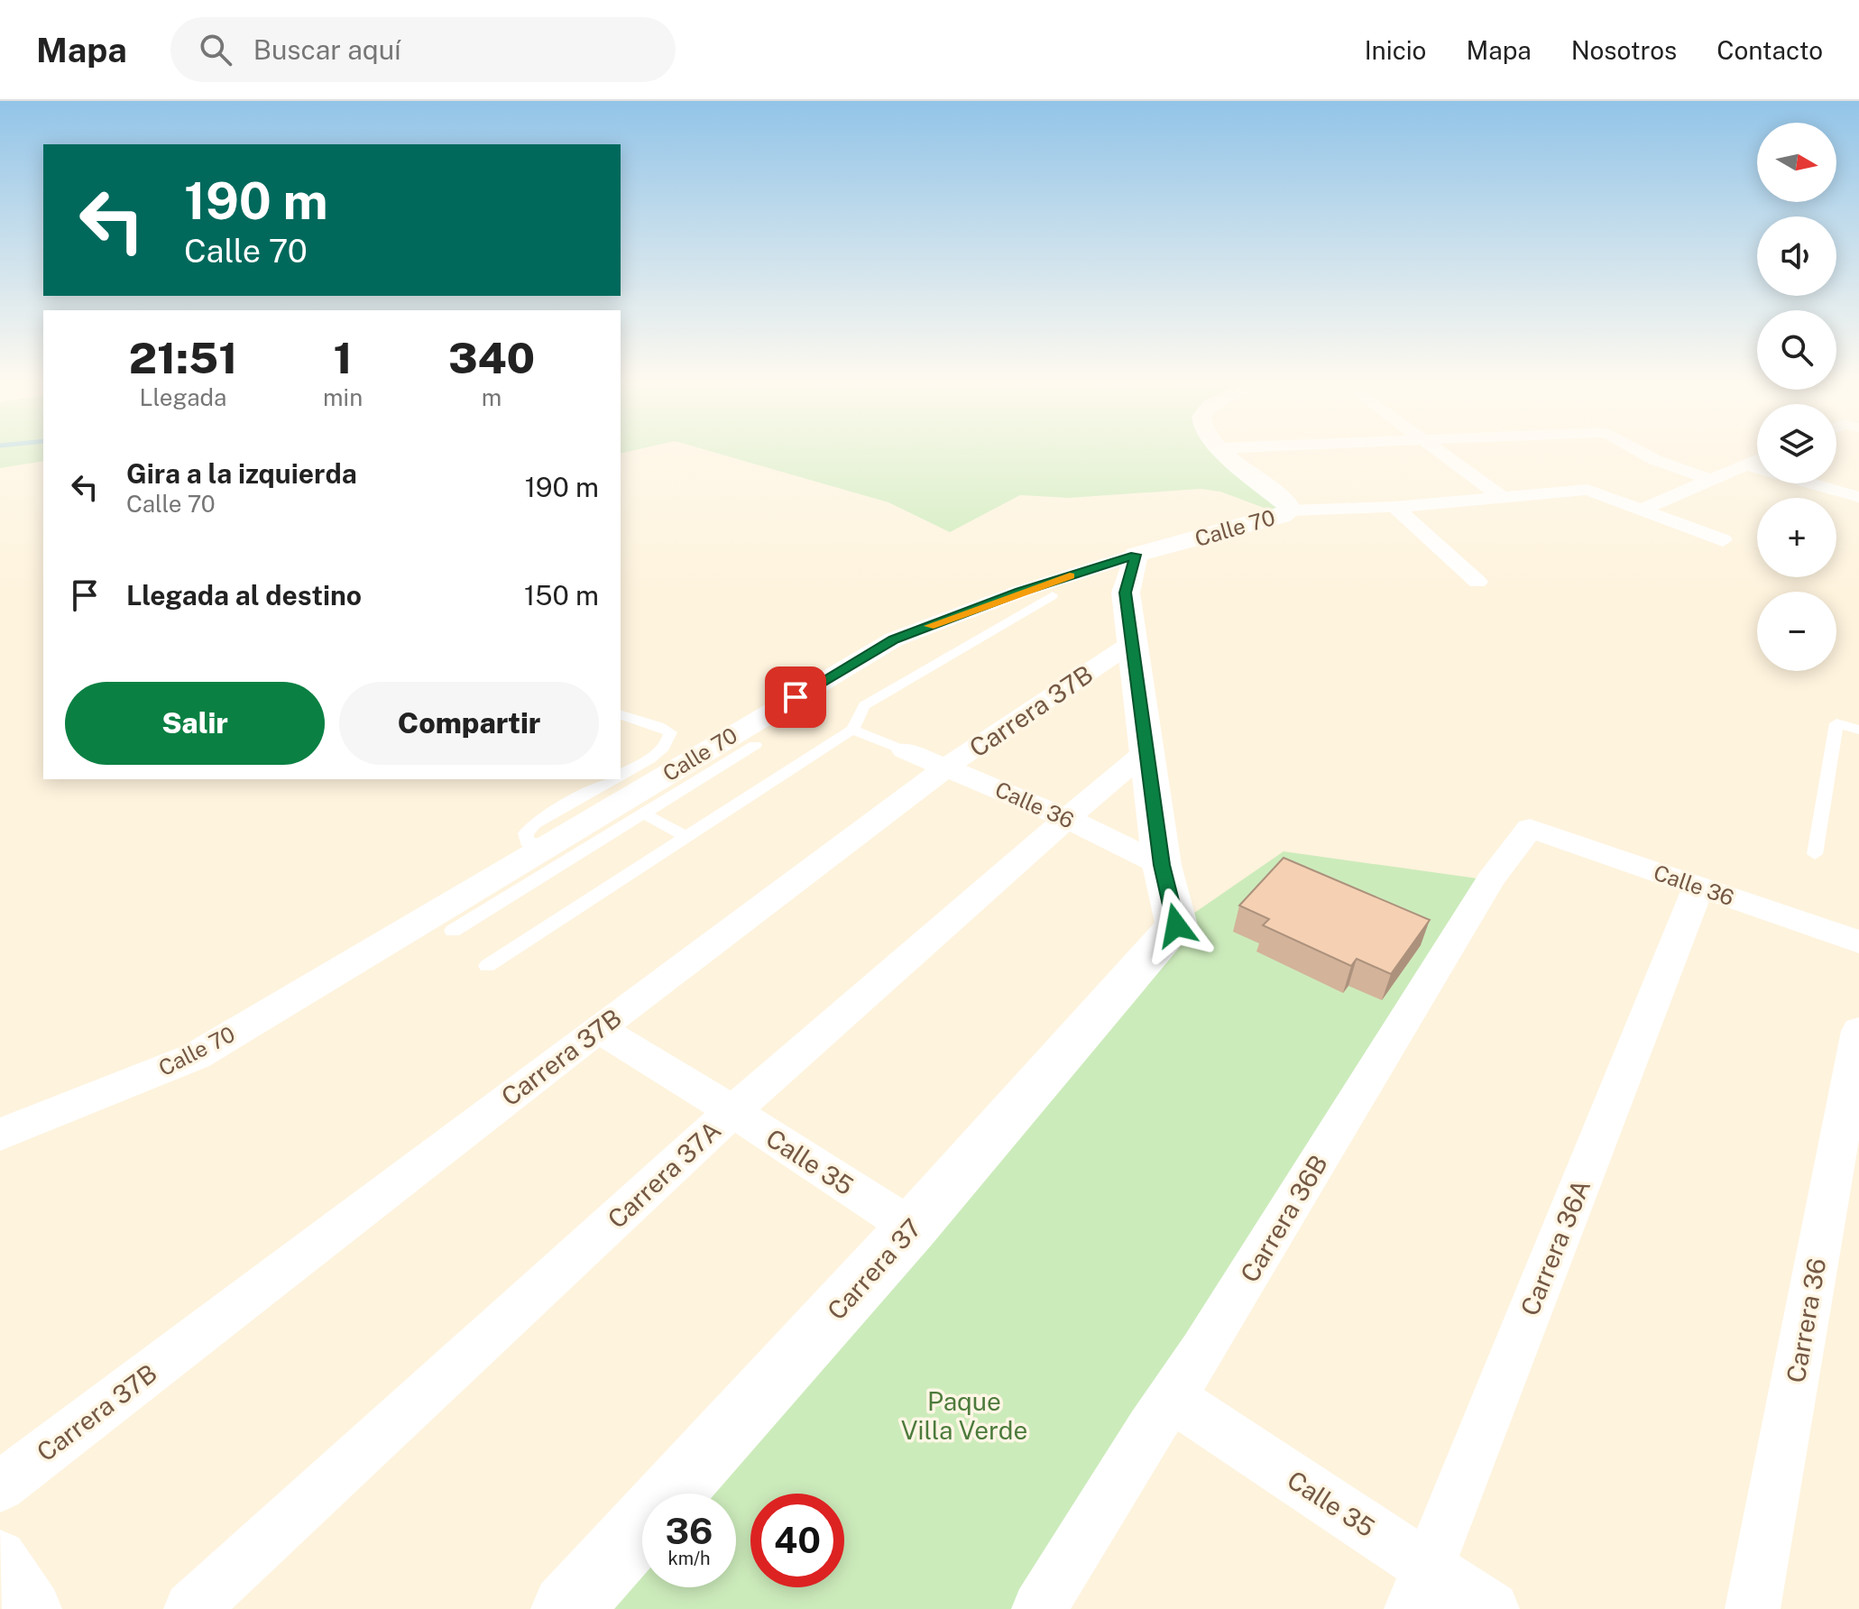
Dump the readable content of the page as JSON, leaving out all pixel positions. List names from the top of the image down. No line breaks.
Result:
{"streets":{"street":["Calle 70","Carrera 37B","Calle 36","Calle 35","Carrera 37A","Carrera 36B","Carrera 36A","Carrera 37","Carrera 36"]},"crossings":[["Carrera 37B","Calle 36"],["Carrera 37B","Calle 35"],["Calle 36","Carrera 37A"],["Calle 36","Carrera 36B"],["Calle 36","Carrera 36A"],["Calle 36","Carrera 37"],["Calle 35","Carrera 37A"],["Calle 35","Carrera 36B"],["Calle 35","Carrera 36A"],["Calle 35","Carrera 37"]],"parks":["Paque Villa Verde"],"north":"right","page":{"header":"Mapa","search":"Buscar aquí","nav":["Inicio","Mapa","Nosotros","Contacto"],"map_buttons":["+","−"],"turn":["190 m","Calle 70"],"eta":["21:51","Llegada","1","min","340","m"],"list":[{"name":"Gira a la izquierda","note":"Calle 70","value":"190 m"},{"name":"Llegada al destino","value":"150 m"}],"buttons":["Salir","Compartir"],"speed":"36 km/h","limit":"40"}}
